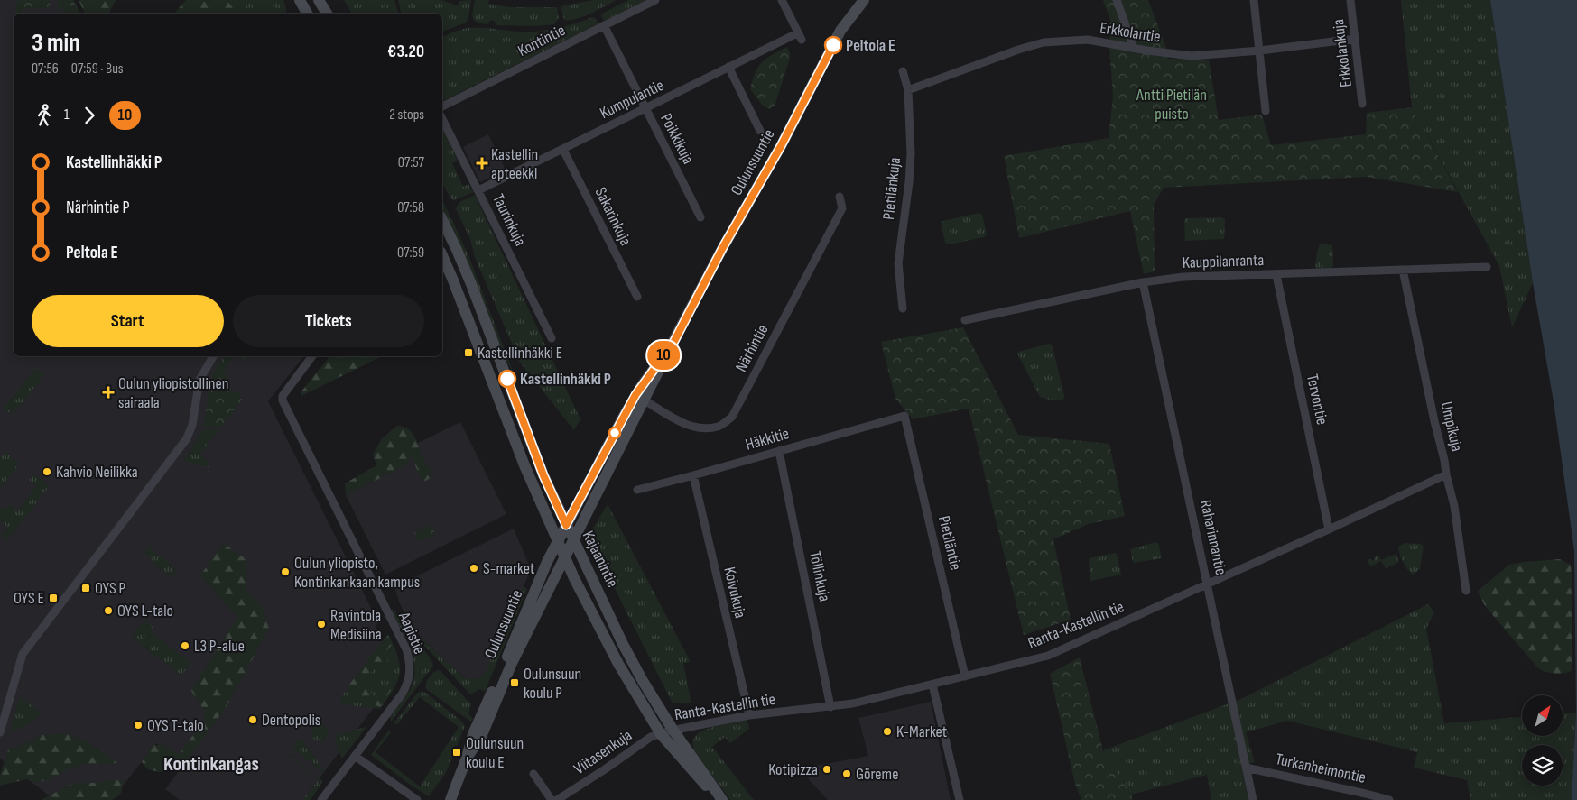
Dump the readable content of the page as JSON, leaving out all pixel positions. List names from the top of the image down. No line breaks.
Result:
{"streets":{"main road":["Oulunsuuntie","Kajaanintie"],"street":["Erkkolantie","Kontintie","Erkkolankuja","Kumpulantie","Poikkikuja","Pietilänkuja","Sakarinkuja","Taurinkuja","Kauppilanranta","Närhintie","Tervontie","Umpikuja","Häkkitie","Raharinnantie","Pietiläntie","Töllinkuja","Koivukuja","Ranta-Kastellin tie","Aapistie","Viitasenkuja","Turkanheimontie"]},"crossings":[["Erkkolantie","Erkkolankuja"],["Erkkolantie","Pietilänkuja"],["Kontintie","Poikkikuja"],["Kumpulantie","Poikkikuja"],["Kumpulantie","Sakarinkuja"],["Kumpulantie","Taurinkuja"],["Oulunsuuntie","Närhintie"],["Oulunsuuntie","Kajaanintie"],["Kauppilanranta","Tervontie"],["Kauppilanranta","Umpikuja"],["Kauppilanranta","Raharinnantie"],["Tervontie","Ranta-Kastellin tie"],["Umpikuja","Ranta-Kastellin tie"],["Häkkitie","Pietiläntie"],["Häkkitie","Töllinkuja"],["Häkkitie","Koivukuja"],["Raharinnantie","Ranta-Kastellin tie"],["Raharinnantie","Turkanheimontie"],["Pietiläntie","Ranta-Kastellin tie"],["Kajaanintie","Ranta-Kastellin tie"],["Kajaanintie","Viitasenkuja"],["Töllinkuja","Ranta-Kastellin tie"],["Koivukuja","Ranta-Kastellin tie"],["Ranta-Kastellin tie","Viitasenkuja"]],"districts":["Kontinkangas"],"parks":["Antti Pietilän puisto"],"places":{"other":["Peltola E","Kastellinhäkki P","Kahvio Neilikka","S-market","Oulun yliopisto, Kontinkankaan kampus","OYS L-talo","Ravintola Medisiina","L3 P-alue","Dentopolis","OYS T-talo","K-Market","Kotipizza","Göreme"],"health":["Kastellin apteekki","Oulun yliopistollinen sairaala"],"transit":["Kastellinhäkki E","OYS P","OYS E","Oulunsuun koulu P","Oulunsuun koulu E"]},"lines":["bus line 10"],"north":"top right","page":{"on_map":"10","heading":["3 min","07:56 – 07:59 · Bus","€3.20"],"legs":["1","10","2 stops"],"list":[{"name":"Kastellinhäkki P","value":"07:57"},{"name":"Närhintie P","value":"07:58"},{"name":"Peltola E","value":"07:59"}],"buttons":["Start","Tickets"]}}
